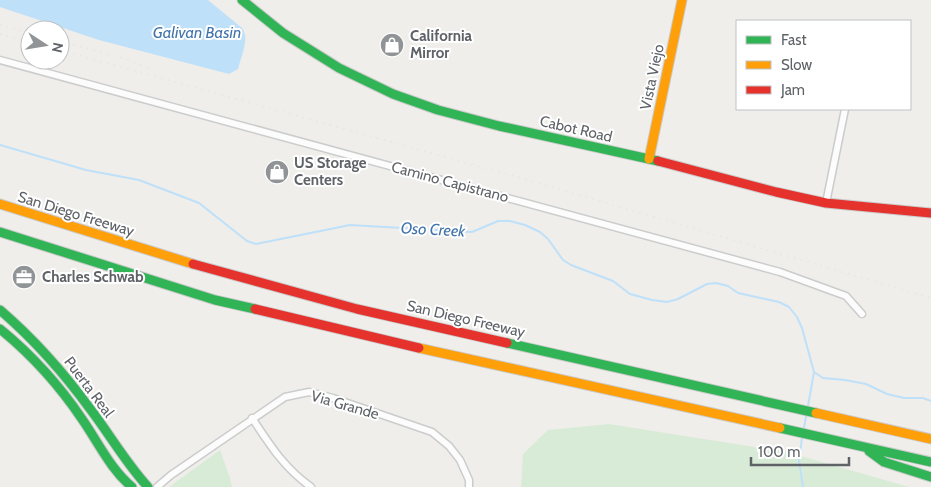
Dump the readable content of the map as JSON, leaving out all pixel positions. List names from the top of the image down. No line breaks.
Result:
{"streets":{"main road":["Vista Viejo","Cabot Road","San Diego Freeway","Puerta Real"],"street":["Camino Capistrano","Via Grande"]},"crossings":[["Vista Viejo","Cabot Road"]],"water":["Galivan Basin","Oso Creek"],"places":{"shop":["California Mirror","US Storage Centers"],"office":["Charles Schwab"]},"legend":["Fast","Slow","Jam"],"scale_bar":"100 m","north":"right"}
